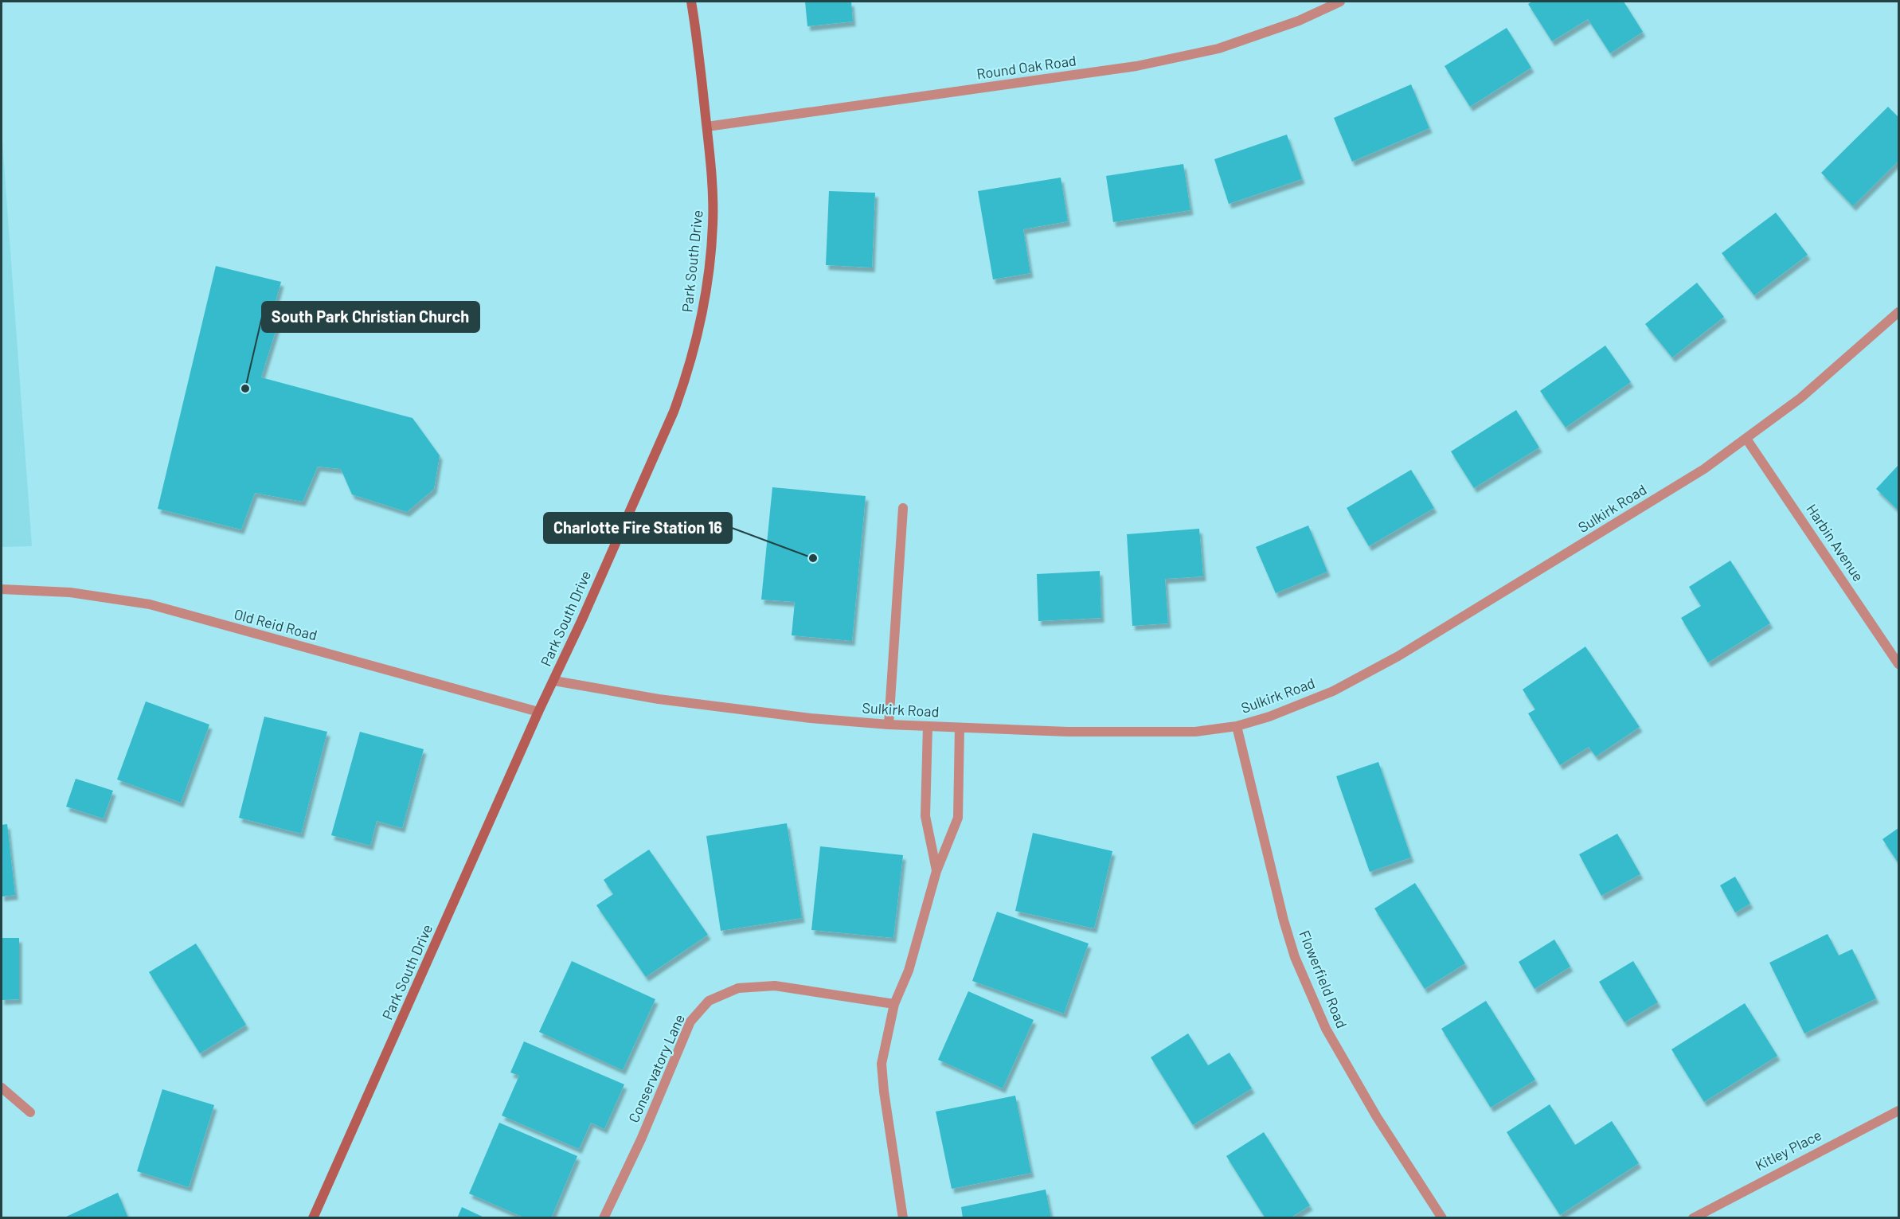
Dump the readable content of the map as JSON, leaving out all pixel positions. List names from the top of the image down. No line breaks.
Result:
{"streets":{"street":["Round Oak Road","Park South Drive","Sulkirk Road","Harbin Avenue","Old Reid Road","Flowerfield Road","Conservatory Lane","Kitley Place"]},"crossings":[["Round Oak Road","Park South Drive"],["Park South Drive","Sulkirk Road"],["Park South Drive","Old Reid Road"],["Sulkirk Road","Harbin Avenue"],["Sulkirk Road","Flowerfield Road"]],"places":["South Park Christian Church","Charlotte Fire Station 16"]}
